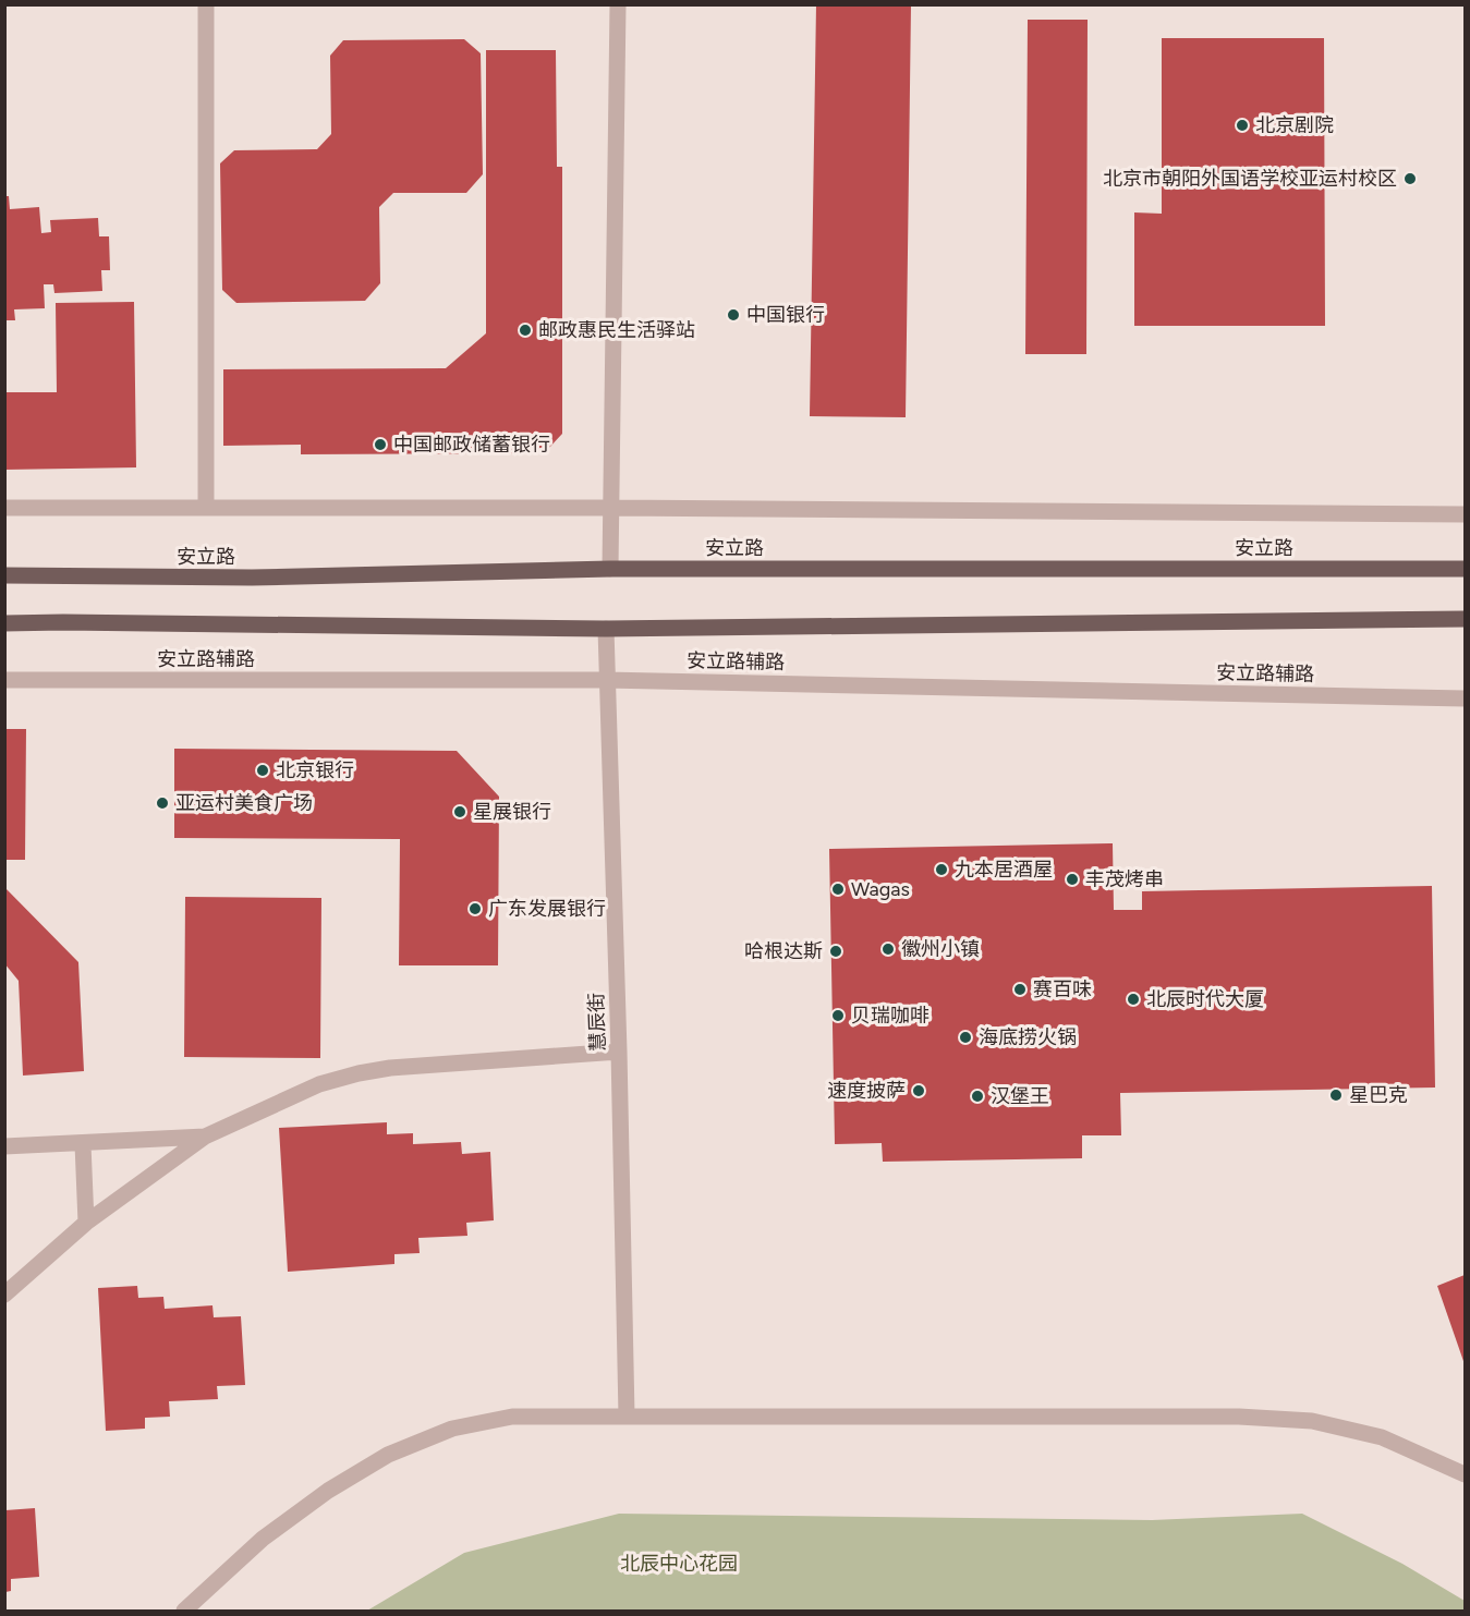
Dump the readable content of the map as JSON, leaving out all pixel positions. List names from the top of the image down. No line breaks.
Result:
{"streets":{"main road":["安立路"],"street":["安立路辅路","慧辰街"]},"crossings":[["安立路辅路","慧辰街"]],"parks":["北辰中心花园"],"places":["北京剧院","北京市朝阳外国语学校亚运村校区","中国银行","邮政惠民生活驿站","中国邮政储蓄银行","北京银行","亚运村美食广场","星展银行","九本居酒屋","丰茂烤串","Wagas","广东发展银行","徽州小镇","哈根达斯","赛百味","北辰时代大厦","贝瑞咖啡","海底捞火锅","速度披萨","星巴克","汉堡王"]}
